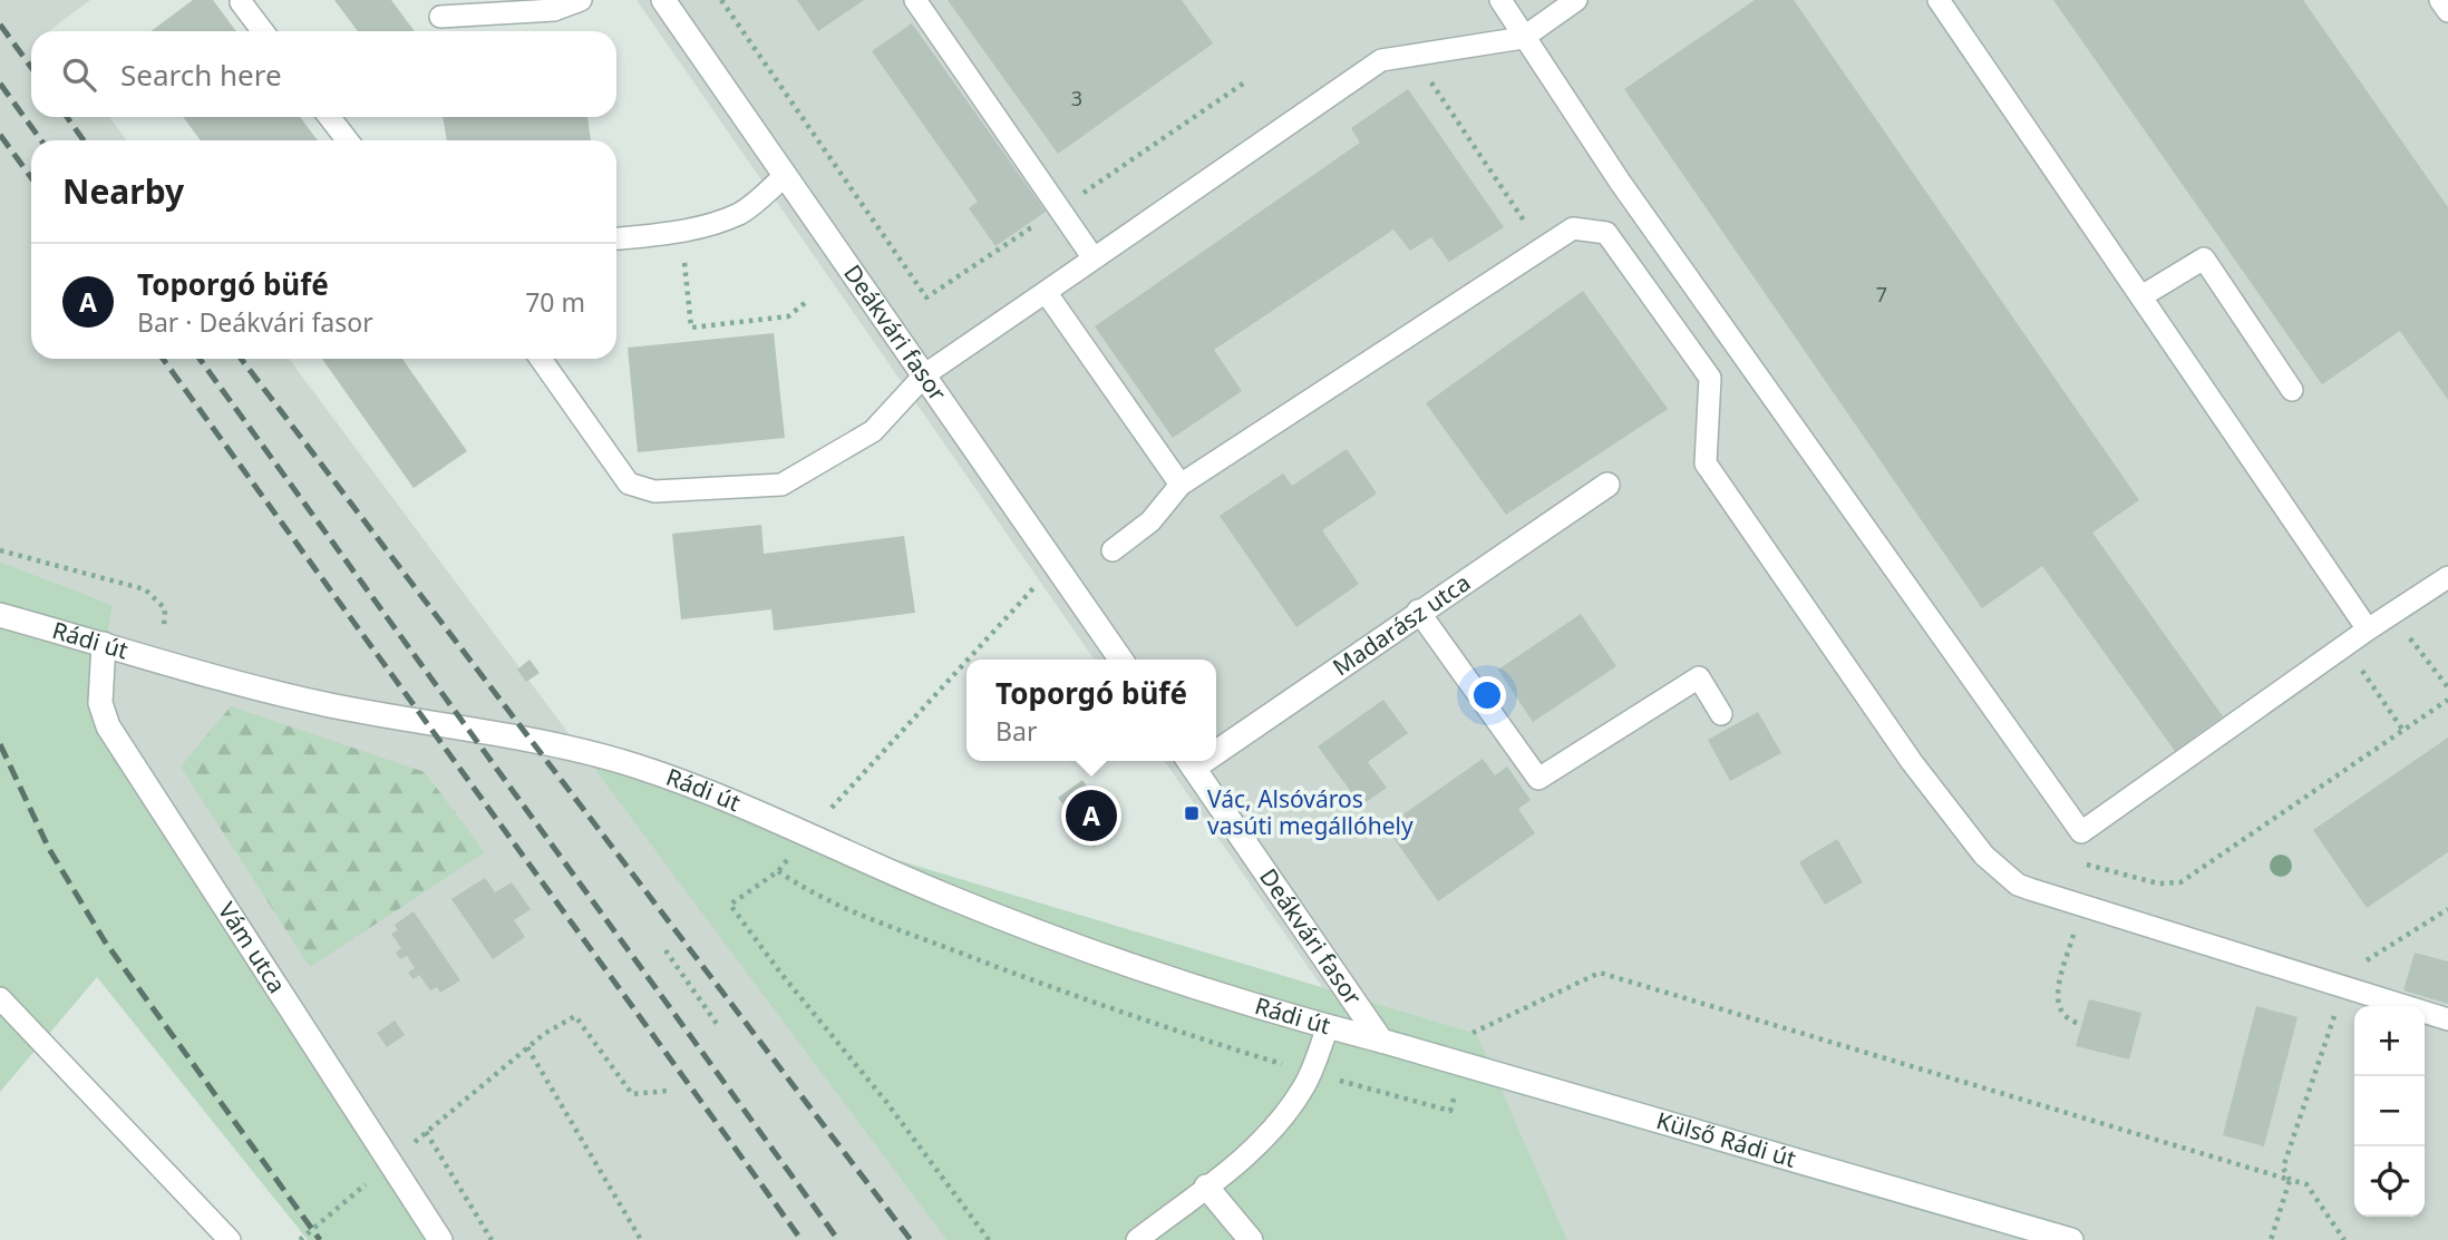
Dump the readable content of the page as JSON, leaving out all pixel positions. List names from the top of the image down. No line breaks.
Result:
{"streets":{"street":["Deákvári fasor","Madarász utca","Rádi út","Vám utca","Külső Rádi út"]},"crossings":[["Deákvári fasor","Rádi út"],["Deákvári fasor","Külső Rádi út"],["Rádi út","Vám utca"],["Rádi út","Külső Rádi út"]],"places":{"transit":["Vác, Alsóváros vasúti megállóhely"]},"house_numbers":["3","7"],"page":{"search":"Search here","heading":"Nearby","list":[{"mark":"A","name":"Toporgó büfé","note":"Bar · Deákvári fasor","value":"70 m"}],"popup":["Toporgó büfé","Bar"],"pins":"A","map_buttons":["+","−"]}}
